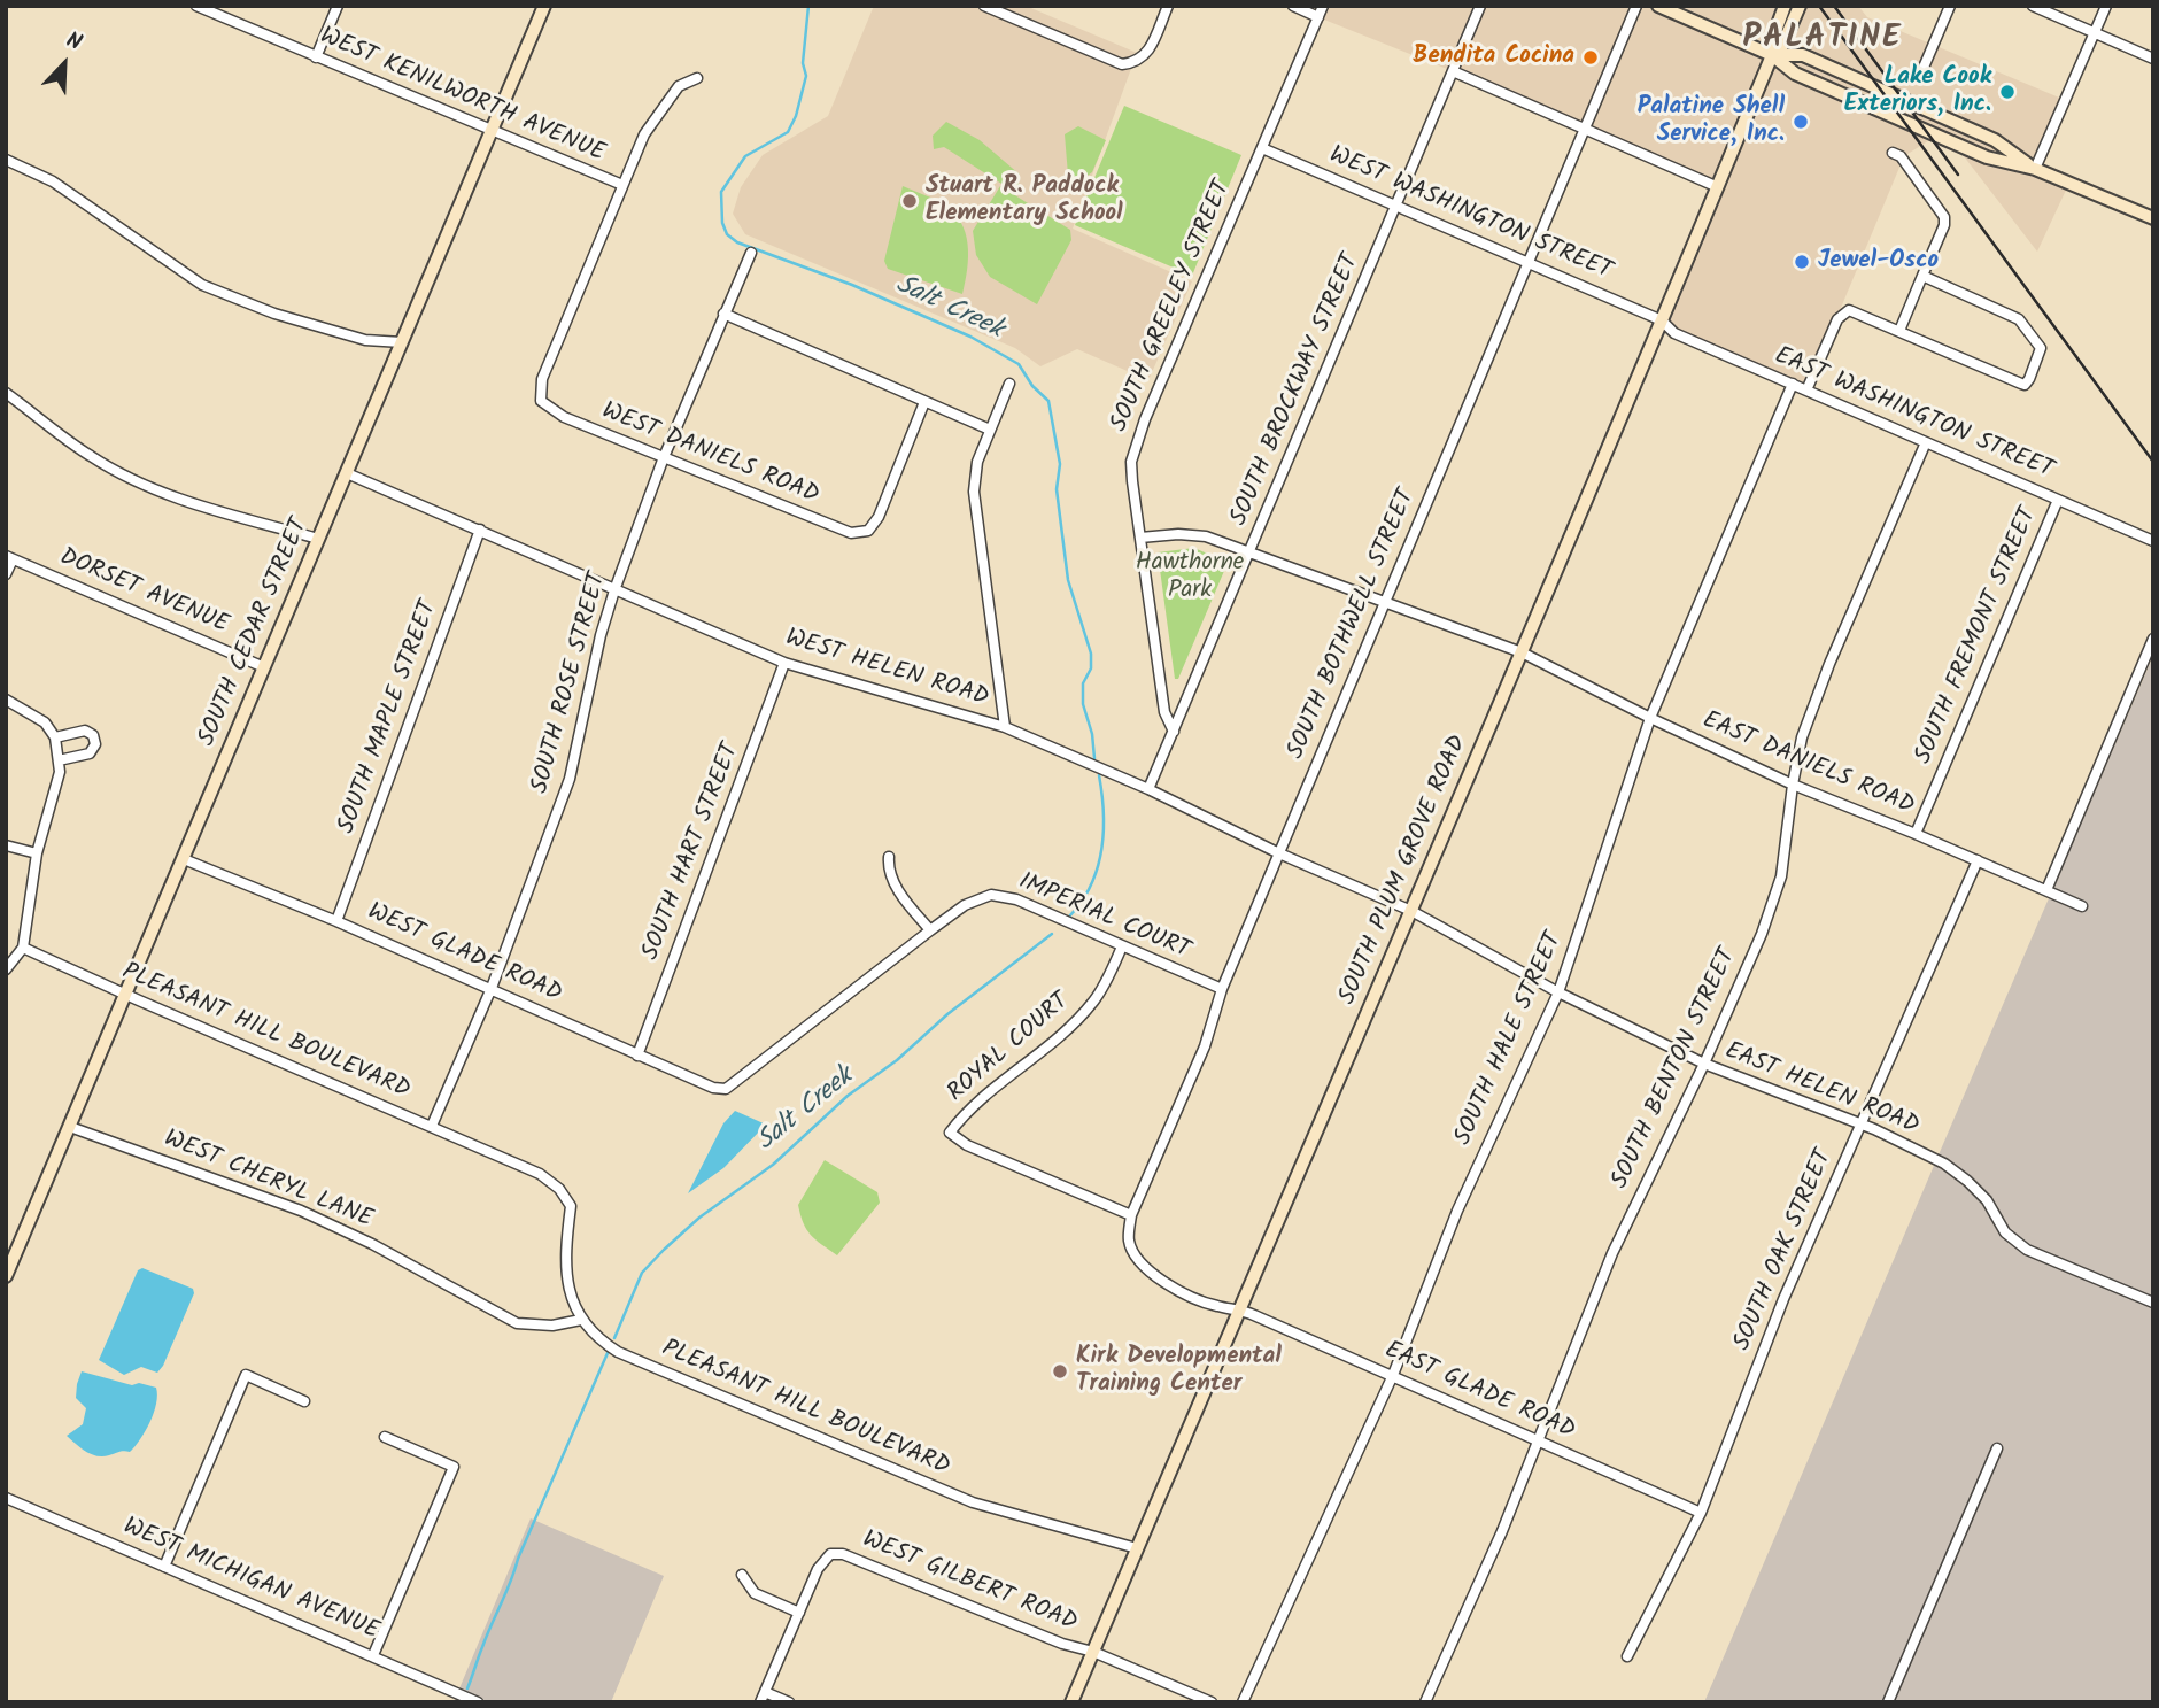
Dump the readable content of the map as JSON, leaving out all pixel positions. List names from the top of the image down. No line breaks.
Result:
{"streets":{"main road":["SOUTH CEDAR STREET","SOUTH PLUM GROVE ROAD"],"street":["WEST KENILWORTH AVENUE","WEST WASHINGTON STREET","SOUTH GREELEY STREET","SOUTH BROCKWAY STREET","EAST WASHINGTON STREET","WEST DANIELS ROAD","DORSET AVENUE","SOUTH BOTHWELL STREET","SOUTH FREMONT STREET","WEST HELEN ROAD","SOUTH ROSE STREET","SOUTH MAPLE STREET","EAST DANIELS ROAD","SOUTH HART STREET","IMPERIAL COURT","WEST GLADE ROAD","PLEASANT HILL BOULEVARD","SOUTH HALE STREET","ROYAL COURT","SOUTH BENTON STREET","EAST HELEN ROAD","WEST CHERYL LANE","SOUTH OAK STREET","EAST GLADE ROAD","WEST MICHIGAN AVENUE","WEST GILBERT ROAD"]},"crossings":[["WEST KENILWORTH AVENUE","WEST DANIELS ROAD"],["WEST KENILWORTH AVENUE","SOUTH CEDAR STREET"],["WEST WASHINGTON STREET","SOUTH GREELEY STREET"],["WEST WASHINGTON STREET","SOUTH BROCKWAY STREET"],["WEST WASHINGTON STREET","EAST WASHINGTON STREET"],["WEST WASHINGTON STREET","SOUTH BOTHWELL STREET"],["WEST WASHINGTON STREET","SOUTH PLUM GROVE ROAD"],["SOUTH GREELEY STREET","SOUTH BROCKWAY STREET"],["SOUTH BROCKWAY STREET","WEST HELEN ROAD"],["EAST WASHINGTON STREET","SOUTH FREMONT STREET"],["EAST WASHINGTON STREET","SOUTH PLUM GROVE ROAD"],["EAST WASHINGTON STREET","SOUTH HALE STREET"],["EAST WASHINGTON STREET","SOUTH BENTON STREET"],["WEST DANIELS ROAD","SOUTH ROSE STREET"],["DORSET AVENUE","SOUTH CEDAR STREET"],["SOUTH BOTHWELL STREET","WEST HELEN ROAD"],["SOUTH BOTHWELL STREET","SOUTH PLUM GROVE ROAD"],["SOUTH BOTHWELL STREET","IMPERIAL COURT"],["SOUTH BOTHWELL STREET","ROYAL COURT"],["SOUTH BOTHWELL STREET","EAST GLADE ROAD"],["SOUTH CEDAR STREET","WEST HELEN ROAD"],["SOUTH CEDAR STREET","WEST GLADE ROAD"],["SOUTH CEDAR STREET","PLEASANT HILL BOULEVARD"],["SOUTH CEDAR STREET","WEST CHERYL LANE"],["SOUTH FREMONT STREET","EAST DANIELS ROAD"],["WEST HELEN ROAD","SOUTH ROSE STREET"],["WEST HELEN ROAD","SOUTH MAPLE STREET"],["WEST HELEN ROAD","SOUTH HART STREET"],["WEST HELEN ROAD","SOUTH PLUM GROVE ROAD"],["WEST HELEN ROAD","EAST HELEN ROAD"],["SOUTH ROSE STREET","WEST GLADE ROAD"],["SOUTH ROSE STREET","PLEASANT HILL BOULEVARD"],["SOUTH MAPLE STREET","WEST GLADE ROAD"],["EAST DANIELS ROAD","SOUTH PLUM GROVE ROAD"],["EAST DANIELS ROAD","SOUTH HALE STREET"],["EAST DANIELS ROAD","SOUTH BENTON STREET"],["EAST DANIELS ROAD","SOUTH OAK STREET"],["SOUTH HART STREET","WEST GLADE ROAD"],["SOUTH PLUM GROVE ROAD","PLEASANT HILL BOULEVARD"],["SOUTH PLUM GROVE ROAD","EAST HELEN ROAD"],["SOUTH PLUM GROVE ROAD","EAST GLADE ROAD"],["SOUTH PLUM GROVE ROAD","WEST GILBERT ROAD"],["IMPERIAL COURT","WEST GLADE ROAD"],["IMPERIAL COURT","ROYAL COURT"],["PLEASANT HILL BOULEVARD","WEST CHERYL LANE"],["SOUTH HALE STREET","EAST HELEN ROAD"],["SOUTH HALE STREET","EAST GLADE ROAD"],["SOUTH BENTON STREET","EAST HELEN ROAD"],["SOUTH BENTON STREET","EAST GLADE ROAD"],["EAST HELEN ROAD","SOUTH OAK STREET"],["SOUTH OAK STREET","EAST GLADE ROAD"]],"districts":["PALATINE"],"water":["Salt Creek"],"parks":["Hawthorne Park"],"places":["Bendita Cocina","Lake Cook Exteriors, Inc.","Palatine Shell Service, Inc.","Stuart R. Paddock Elementary School","Jewel-Osco","Kirk Developmental Training Center"],"north":"top right"}
